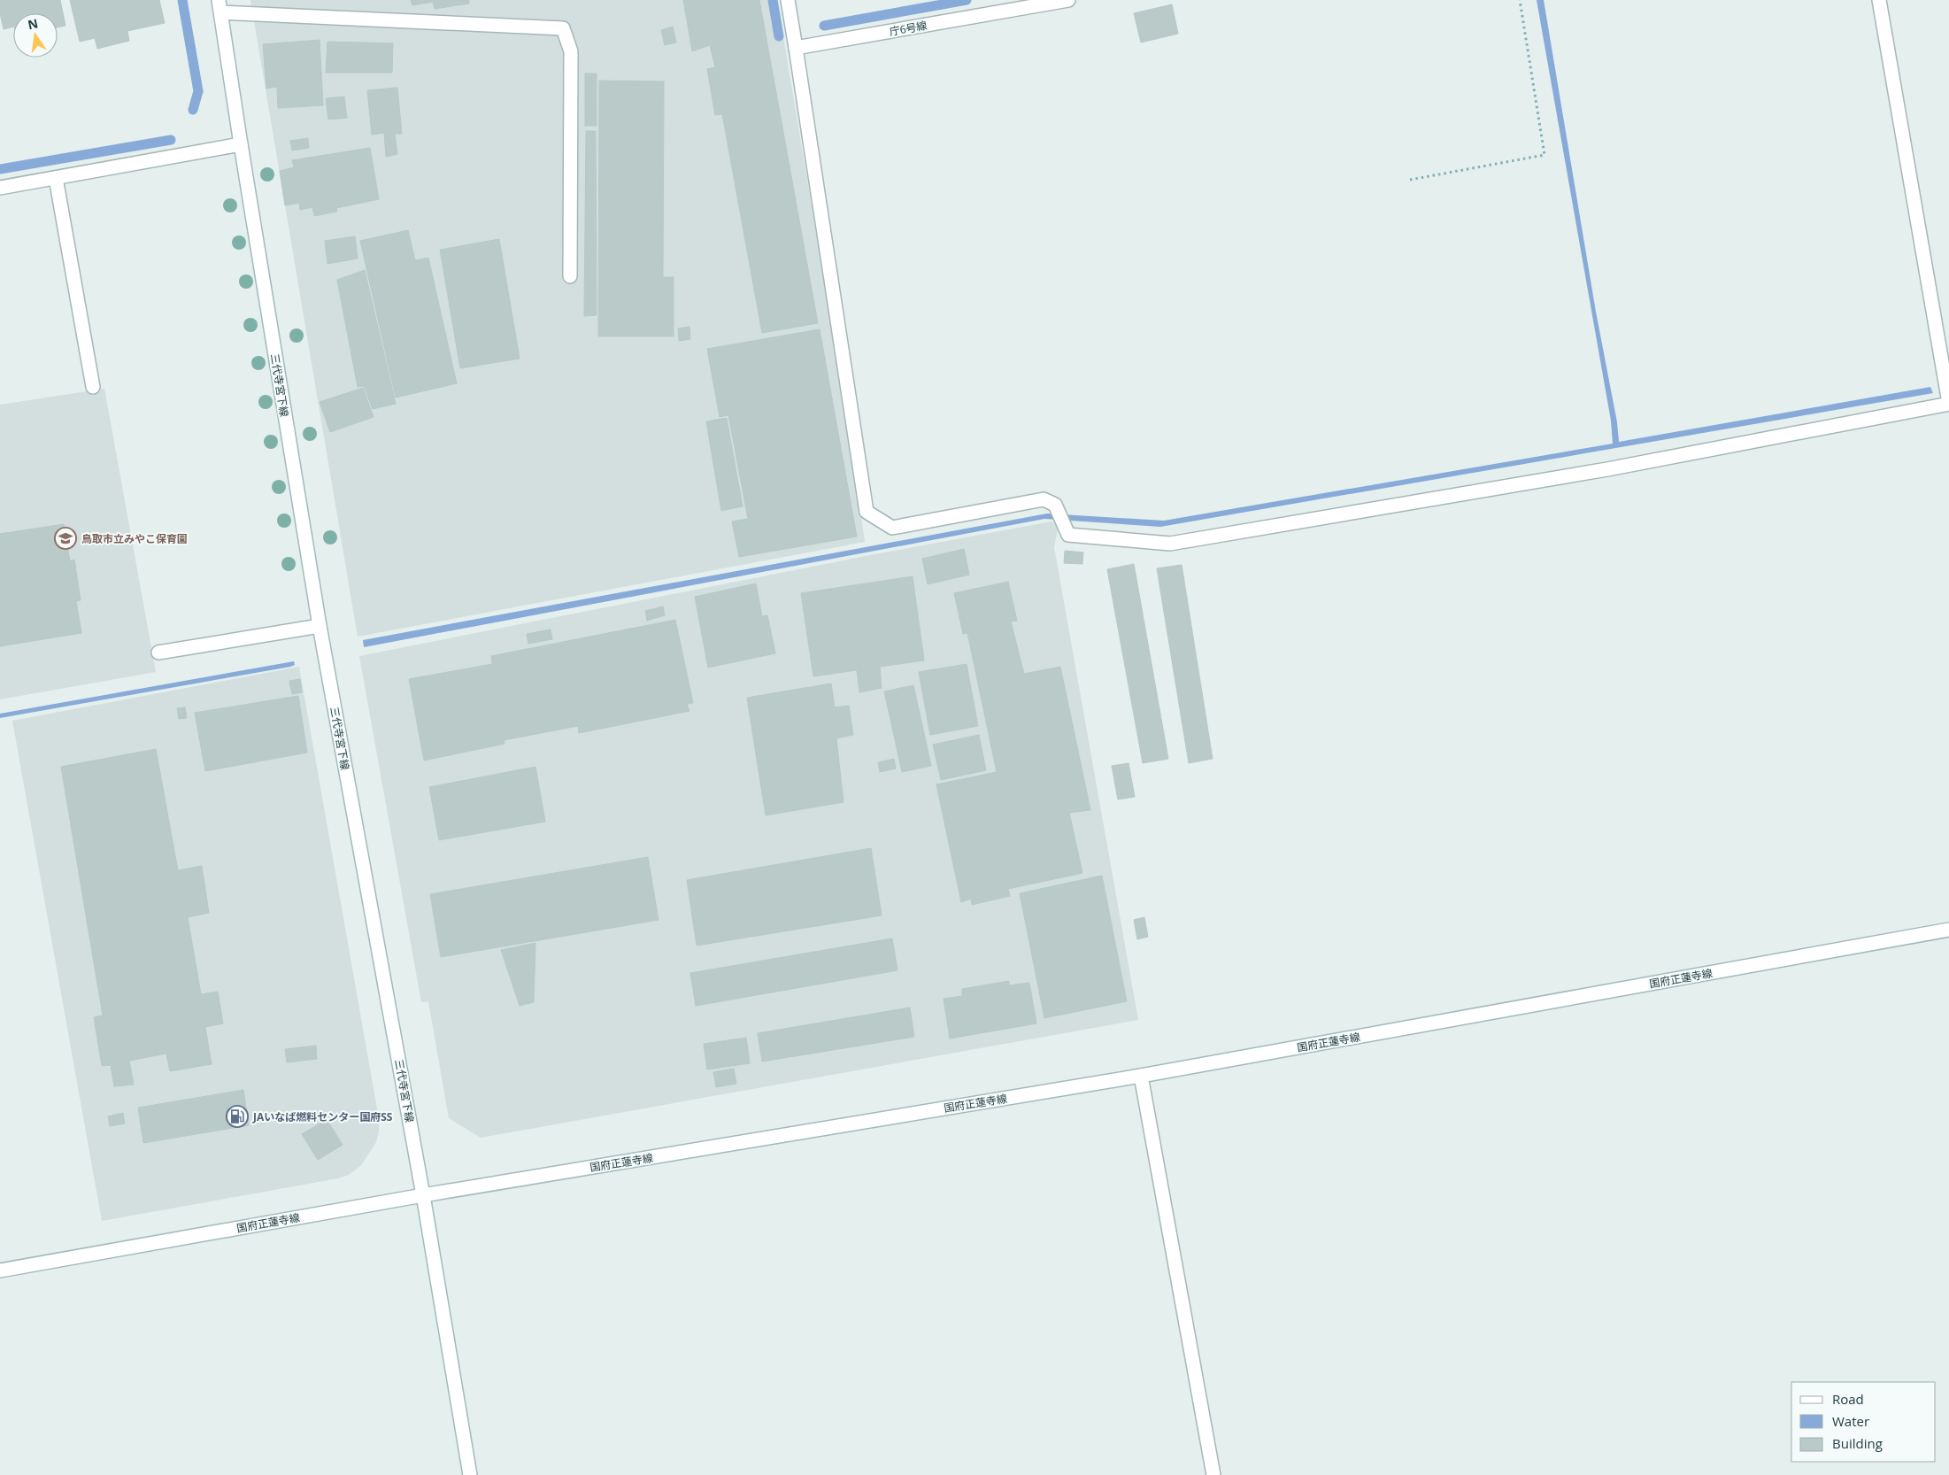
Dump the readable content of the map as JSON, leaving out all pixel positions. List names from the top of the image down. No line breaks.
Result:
{"streets":{"main road":["庁6号線","三代寺宮下線","国府正蓮寺線"]},"crossings":[["三代寺宮下線","国府正蓮寺線"]],"places":{"school or university":["鳥取市立みやこ保育園"],"fuel station":["JAいなば燃料センター国府SS"]},"legend":["Road","Water","Building"],"north":"top"}
